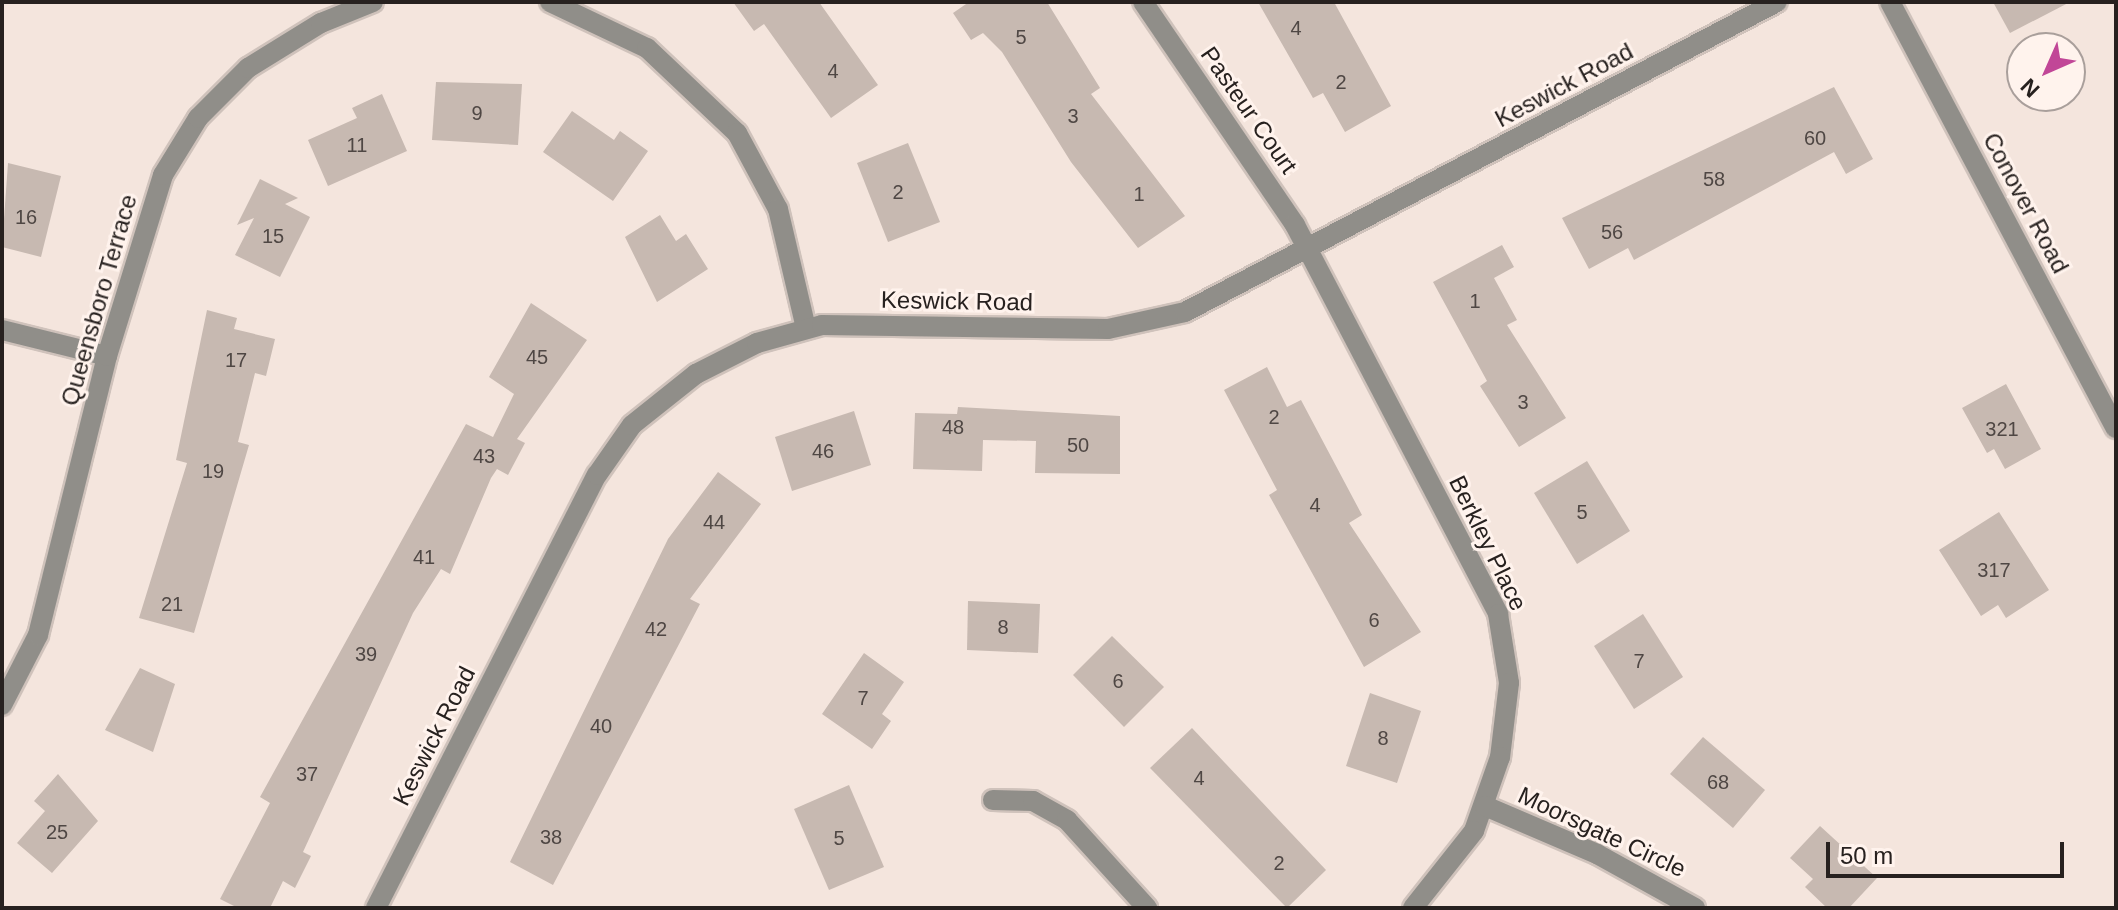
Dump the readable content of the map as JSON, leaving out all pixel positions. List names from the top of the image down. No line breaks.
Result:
{"streets":{"street":["Keswick Road","Pasteur Court","Conover Road","Queensboro Terrace","Berkley Place","Moorsgate Circle"]},"crossings":[["Keswick Road","Pasteur Court"],["Keswick Road","Berkley Place"],["Pasteur Court","Berkley Place"],["Berkley Place","Moorsgate Circle"]],"house_numbers":["4","5","4","2","9","3","60","11","58","2","1","16","56","15","1","45","17","3","2","48","321","50","46","43","19","4","5","44","41","317","21","6","8","42","39","7","6","7","40","8","37","4","68","25","38","5","2"],"scale_bar":"50 m","north":"bottom left"}
